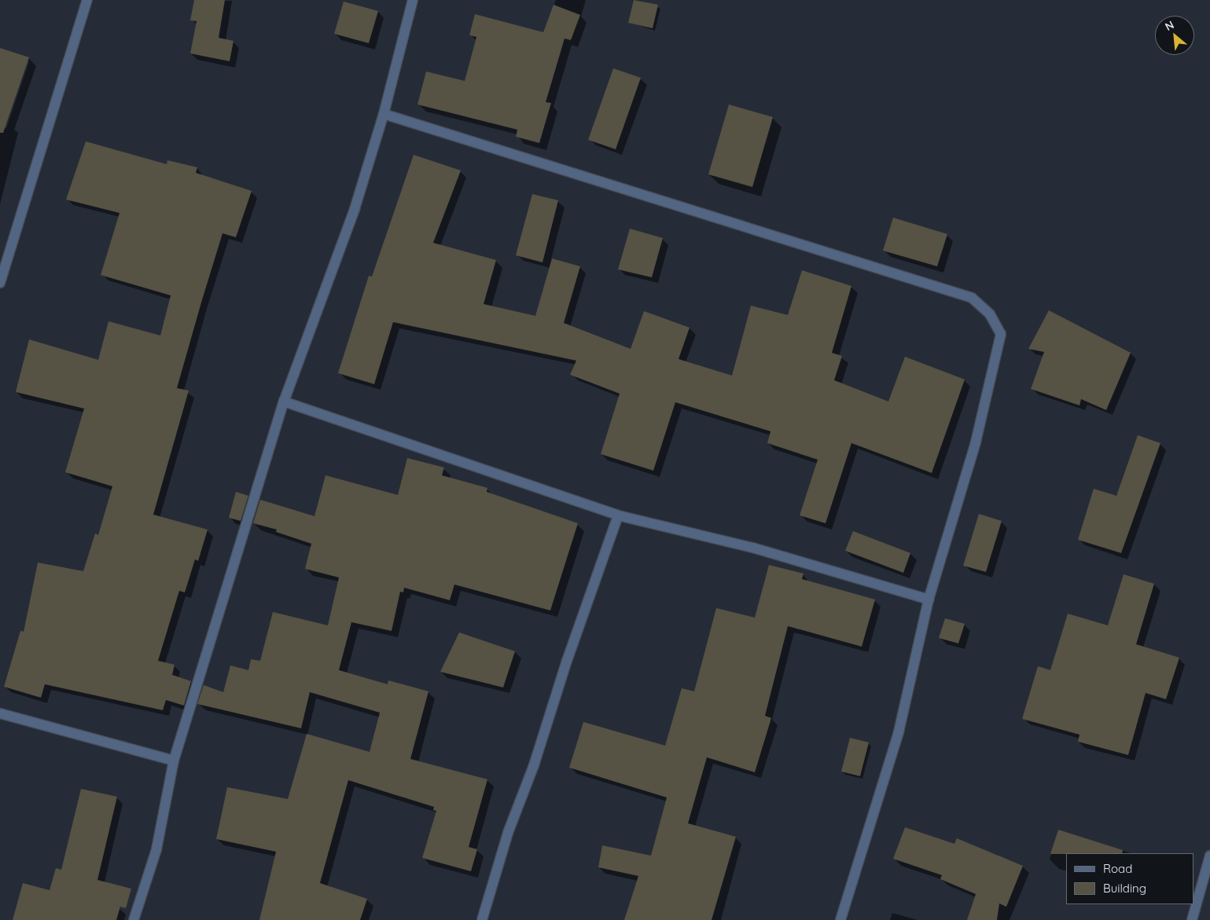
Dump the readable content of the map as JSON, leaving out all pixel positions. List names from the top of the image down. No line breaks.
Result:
{"legend":["Road","Building"],"north":"top left"}
